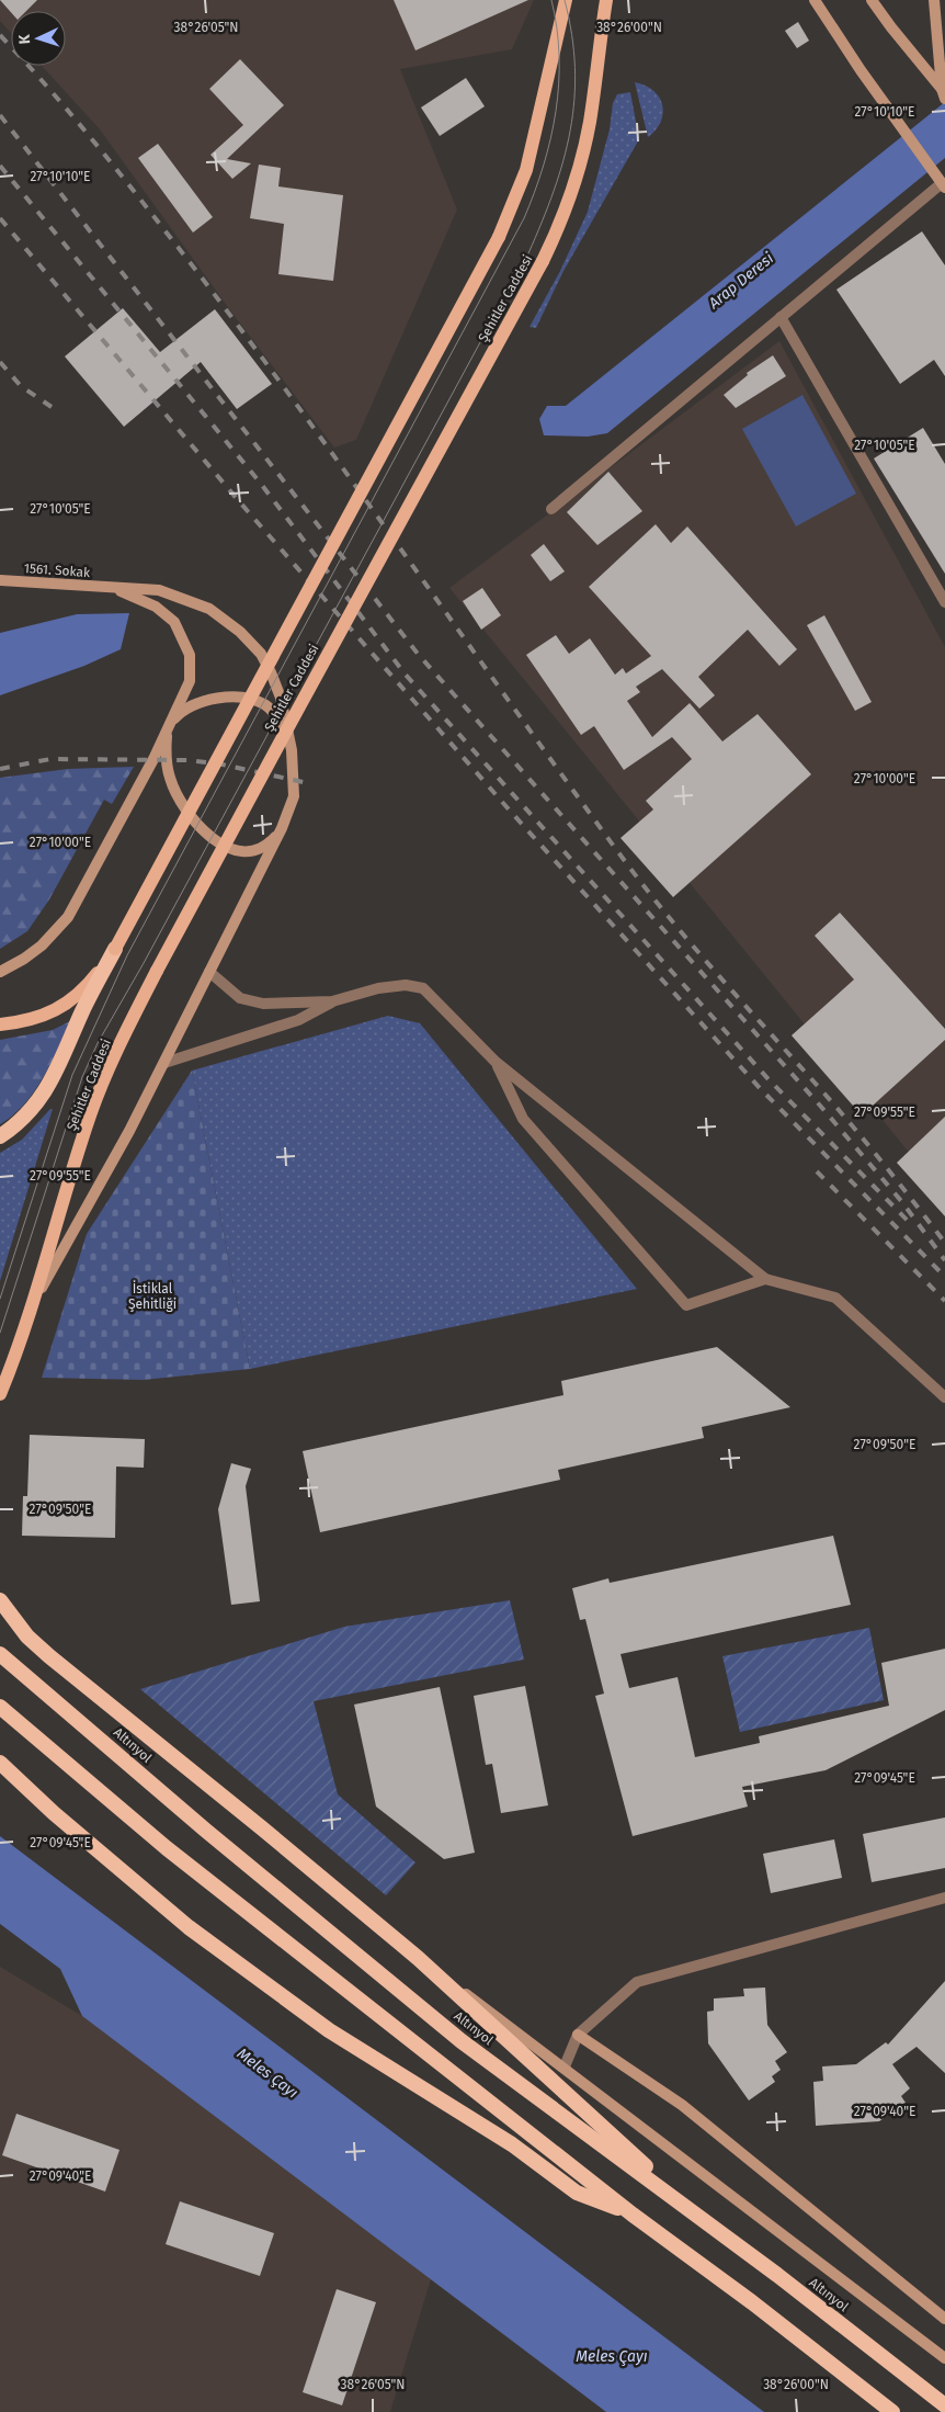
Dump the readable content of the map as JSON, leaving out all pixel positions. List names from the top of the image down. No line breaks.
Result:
{"streets":{"highway":["Altınyol"],"main road":["Şehitler Caddesi","1561. Sokak"]},"water":["Arap Deresi","Meles Çayı"],"parks":["İstiklal Şehitliği"],"north":"left","coordinates":["38°26'05\"N","38°26'00\"N","27°10'10\"E","27°10'05\"E","27°10'00\"E","27°09'55\"E","27°09'50\"E","27°09'45\"E","27°09'40\"E"]}
